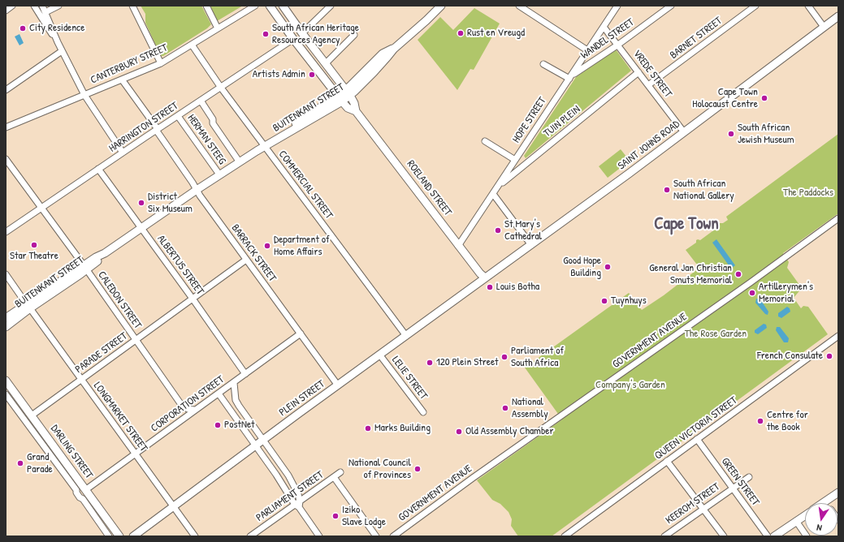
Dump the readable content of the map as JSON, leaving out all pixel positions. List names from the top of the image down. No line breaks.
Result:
{"streets":{"street":["BARNET STREET","WANDEL STREET","CANTERBURY STREET","VREDE STREET","BUITENKANT STREET","HOPE STREET","TUIN PLEIN","HARRINGTON STREET","HERMAN STEEG","SAINT JOHNS ROAD","COMMERCIAL STREET","ROELAND STREET","BARRACK STREET","ALBERTUS STREET","CALEDON STREET","GOVERNMENT AVENUE","PARADE STREET","LELIE STREET","PLEIN STREET","CORPORATION STREET","LONGMARKET STREET","QUEEN VICTORIA STREET","DARLING STREET","GREEN STREET","PARLIAMENT STREET","KEEROM STREET"]},"crossings":[["BARNET STREET","VREDE STREET"],["WANDEL STREET","VREDE STREET"],["WANDEL STREET","HOPE STREET"],["CANTERBURY STREET","COMMERCIAL STREET"],["CANTERBURY STREET","BARRACK STREET"],["VREDE STREET","HOPE STREET"],["VREDE STREET","TUIN PLEIN"],["VREDE STREET","SAINT JOHNS ROAD"],["BUITENKANT STREET","HERMAN STEEG"],["BUITENKANT STREET","COMMERCIAL STREET"],["BUITENKANT STREET","ROELAND STREET"],["BUITENKANT STREET","BARRACK STREET"],["BUITENKANT STREET","ALBERTUS STREET"],["BUITENKANT STREET","CALEDON STREET"],["BUITENKANT STREET","LONGMARKET STREET"],["HOPE STREET","TUIN PLEIN"],["HOPE STREET","ROELAND STREET"],["HARRINGTON STREET","HERMAN STEEG"],["HARRINGTON STREET","COMMERCIAL STREET"],["HARRINGTON STREET","ROELAND STREET"],["HARRINGTON STREET","BARRACK STREET"],["HARRINGTON STREET","ALBERTUS STREET"],["HARRINGTON STREET","CALEDON STREET"],["SAINT JOHNS ROAD","ROELAND STREET"],["SAINT JOHNS ROAD","PLEIN STREET"],["COMMERCIAL STREET","PLEIN STREET"],["ROELAND STREET","PLEIN STREET"],["BARRACK STREET","PARADE STREET"],["BARRACK STREET","PLEIN STREET"],["BARRACK STREET","CORPORATION STREET"],["ALBERTUS STREET","PARADE STREET"],["ALBERTUS STREET","CORPORATION STREET"],["CALEDON STREET","PARADE STREET"],["PARADE STREET","LONGMARKET STREET"],["PARADE STREET","DARLING STREET"],["LELIE STREET","PLEIN STREET"],["PLEIN STREET","LONGMARKET STREET"],["CORPORATION STREET","LONGMARKET STREET"],["CORPORATION STREET","DARLING STREET"],["QUEEN VICTORIA STREET","GREEN STREET"],["GREEN STREET","KEEROM STREET"]],"districts":["Cape Town"],"parks":["The Paddocks","The Rose Garden","Company's Garden"],"places":["City Residence","Rust en Vreugd","South African Heritage Resources Agency","Artists Admin","Cape Town Holocaust Centre","South African Jewish Museum","South African National Gallery","District Six Museum","St Mary's Cathedral","Star Theatre","Department of Home Affairs","Good Hope Building","General Jan Christian Smuts Memorial","Louis Botha","Artillerymen's Memorial","Tuynhuys","French Consulate","Parliament of South Africa","120 Plein Street","National Assembly","Centre for the Book","PostNet","Marks Building","Old Assembly Chamber","Grand Parade","National Council of Provinces","Iziko Slave Lodge"],"north":"bottom"}
